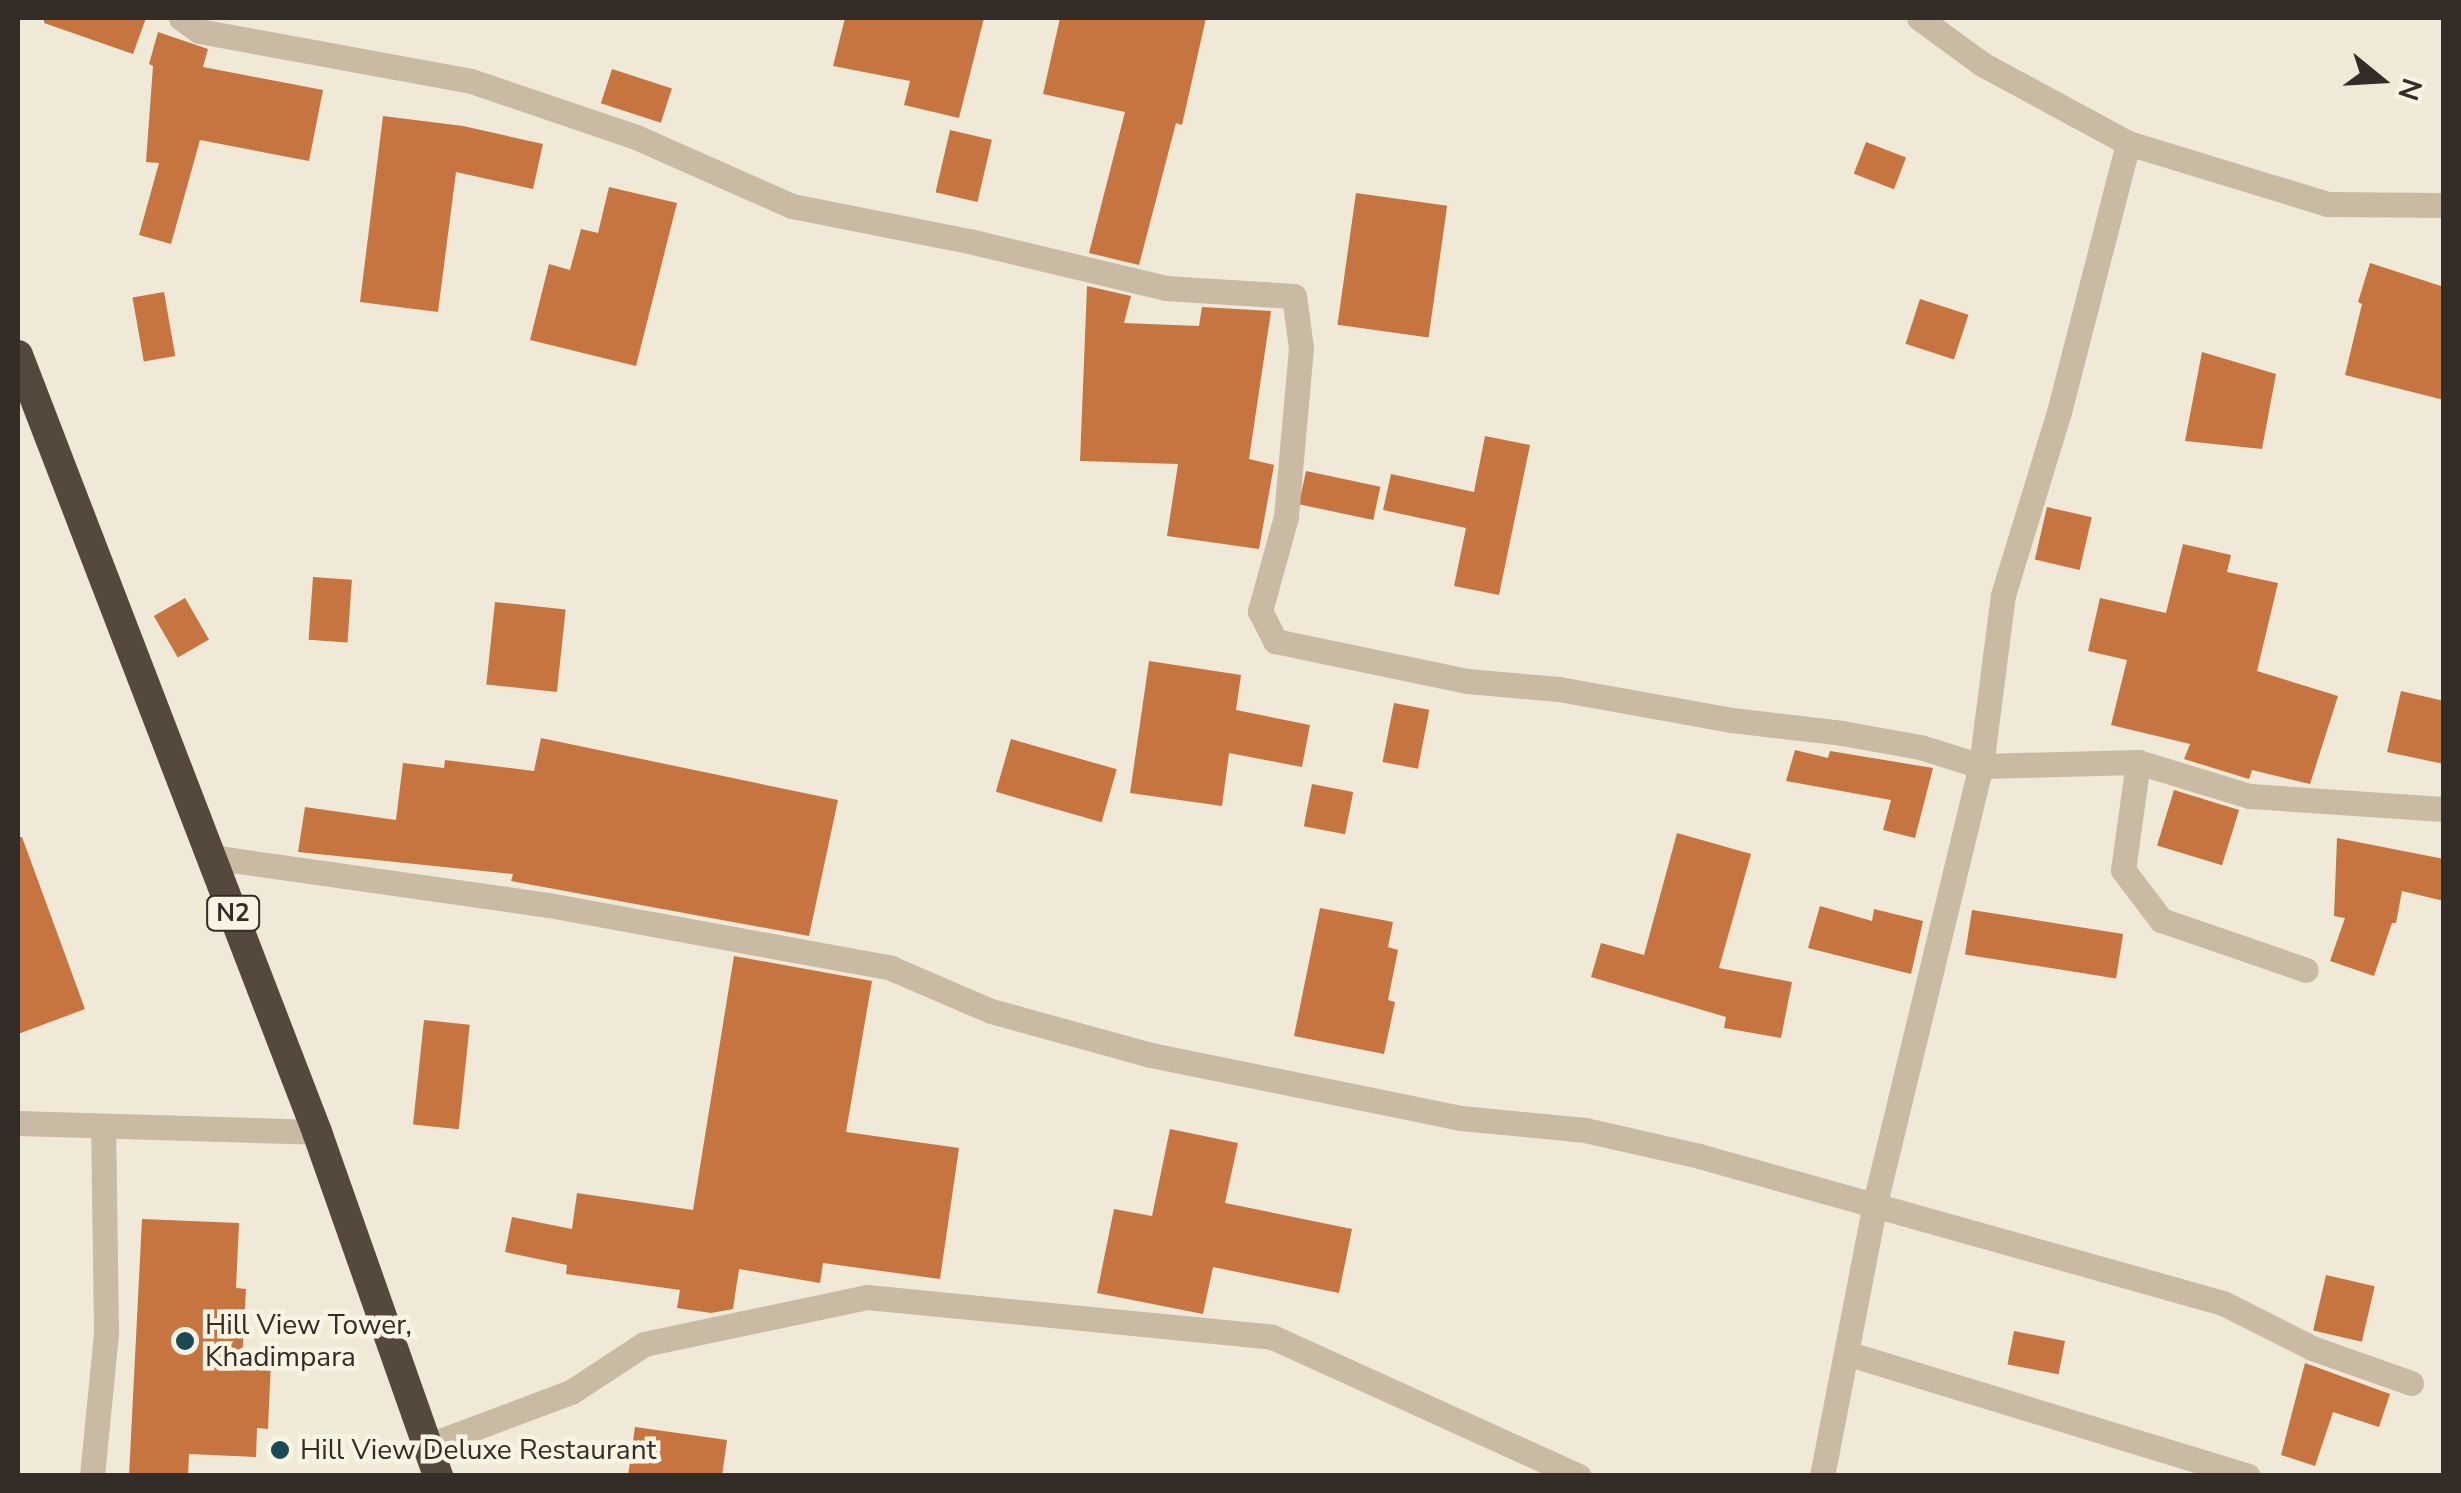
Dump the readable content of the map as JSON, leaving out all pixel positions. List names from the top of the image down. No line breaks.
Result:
{"streets":{"highway":["N2"]},"places":["Hill View Tower, Khadimpara","Hill View Deluxe Restaurant"],"north":"right"}
